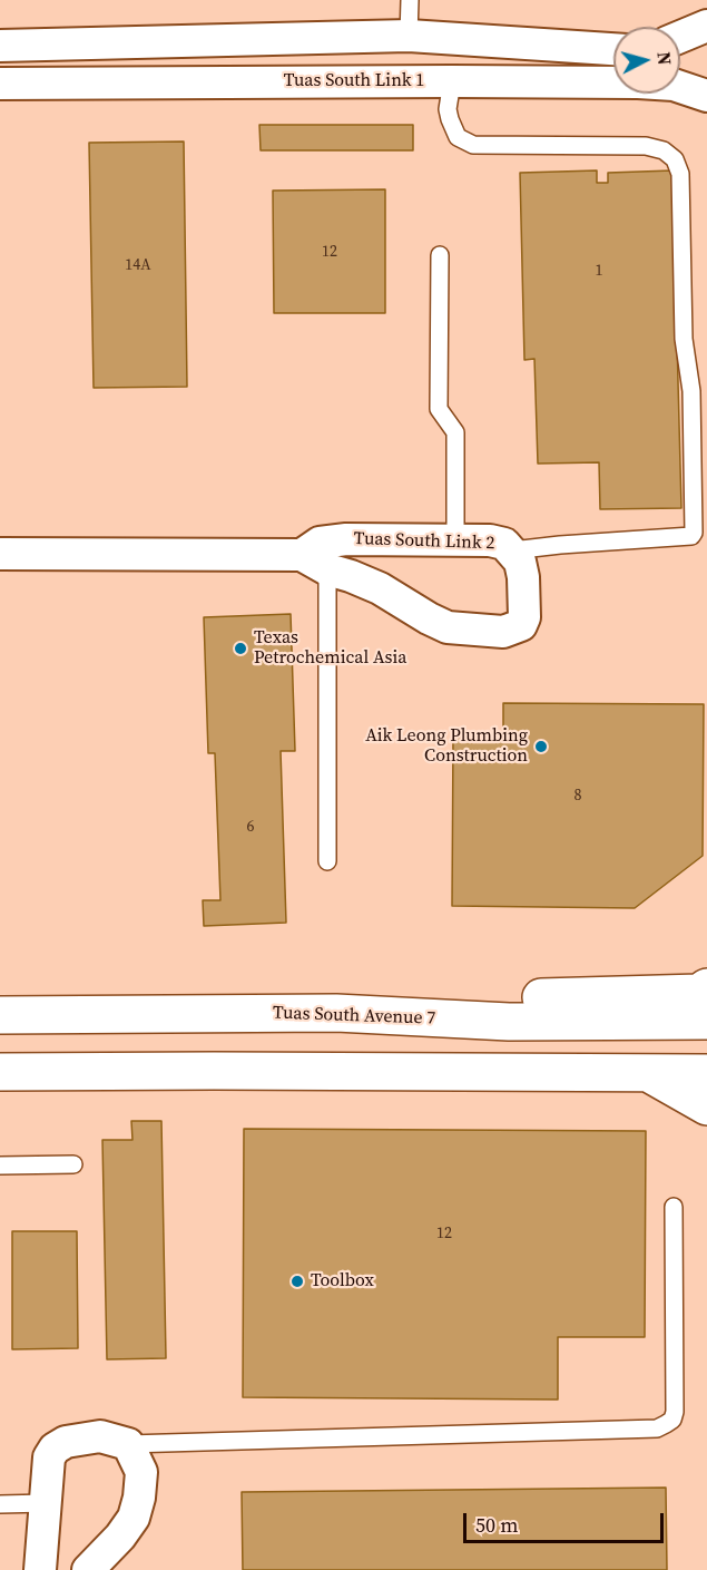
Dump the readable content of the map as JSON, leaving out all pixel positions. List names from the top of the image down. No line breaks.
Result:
{"streets":{"street":["Tuas South Link 1","Tuas South Link 2","Tuas South Avenue 7"]},"places":["Texas Petrochemical Asia","Aik Leong Plumbing Construction","Toolbox"],"house_numbers":["12","14A","1","8","6","12"],"scale_bar":"50 m","north":"right"}
